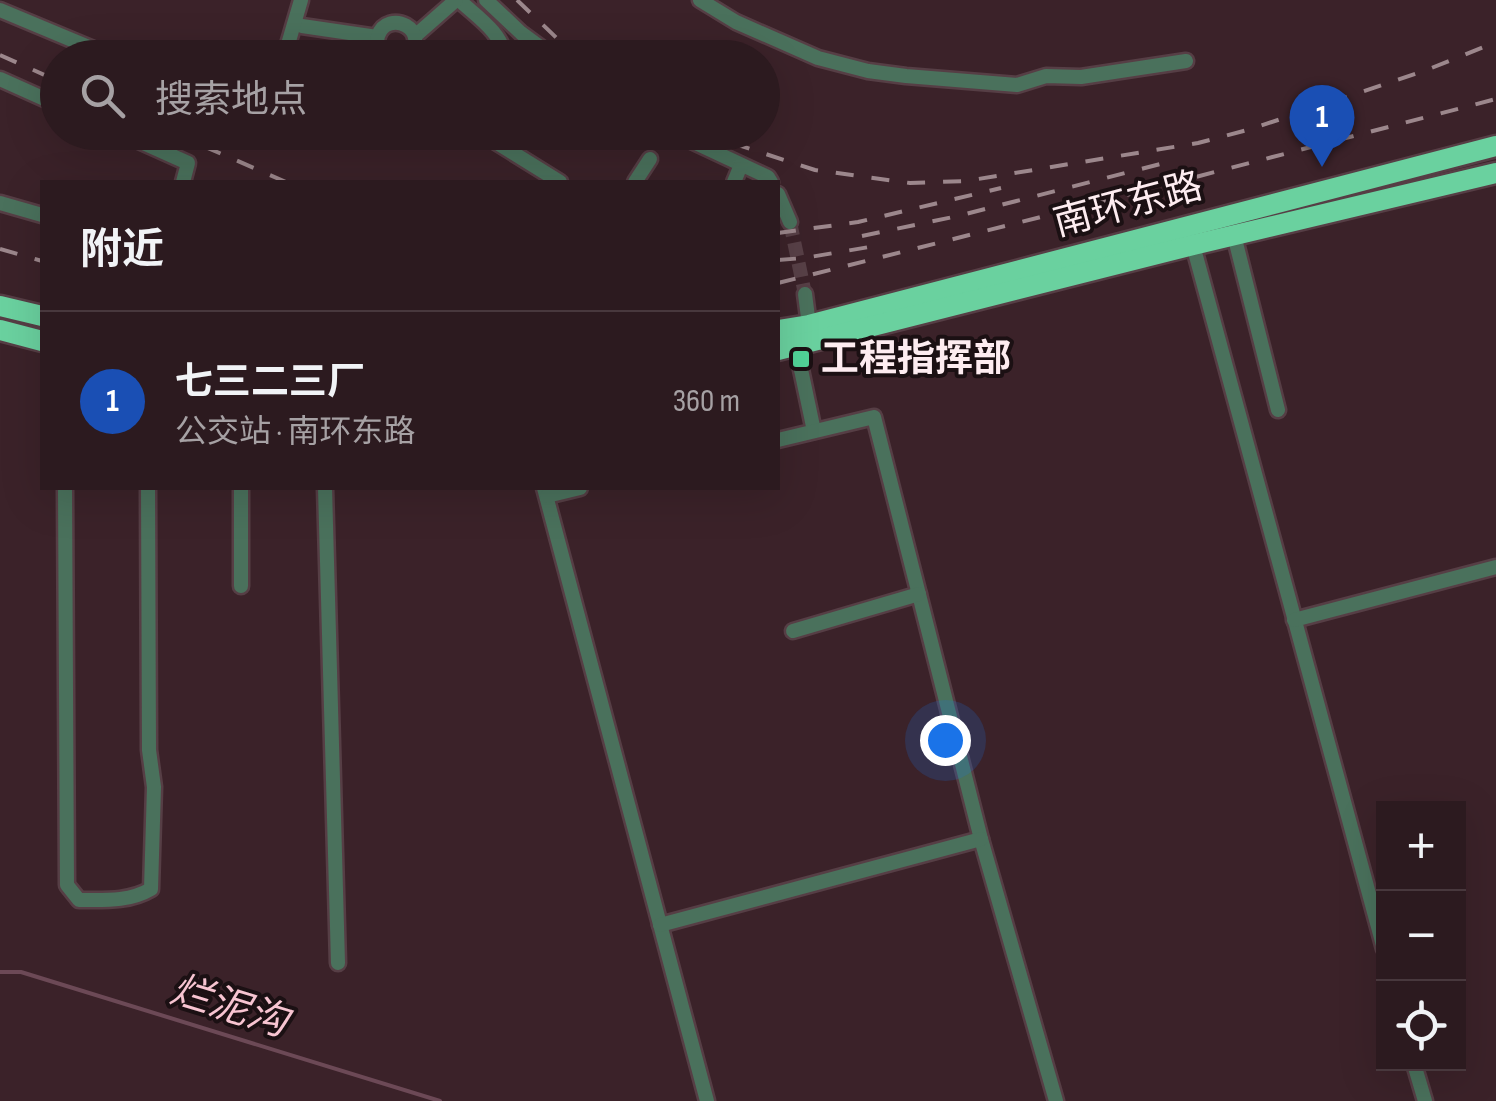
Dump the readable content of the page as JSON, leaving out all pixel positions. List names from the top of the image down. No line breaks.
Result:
{"streets":{"highway":["南环东路"]},"water":["烂泥沟"],"places":{"transit":["工程指挥部"]},"page":{"search":"搜索地点","pins":"1","heading":"附近","list":[{"mark":"1","name":"七三二三厂","note":"公交站 · 南环东路","value":"360 m"}],"map_buttons":["+","−"]}}
